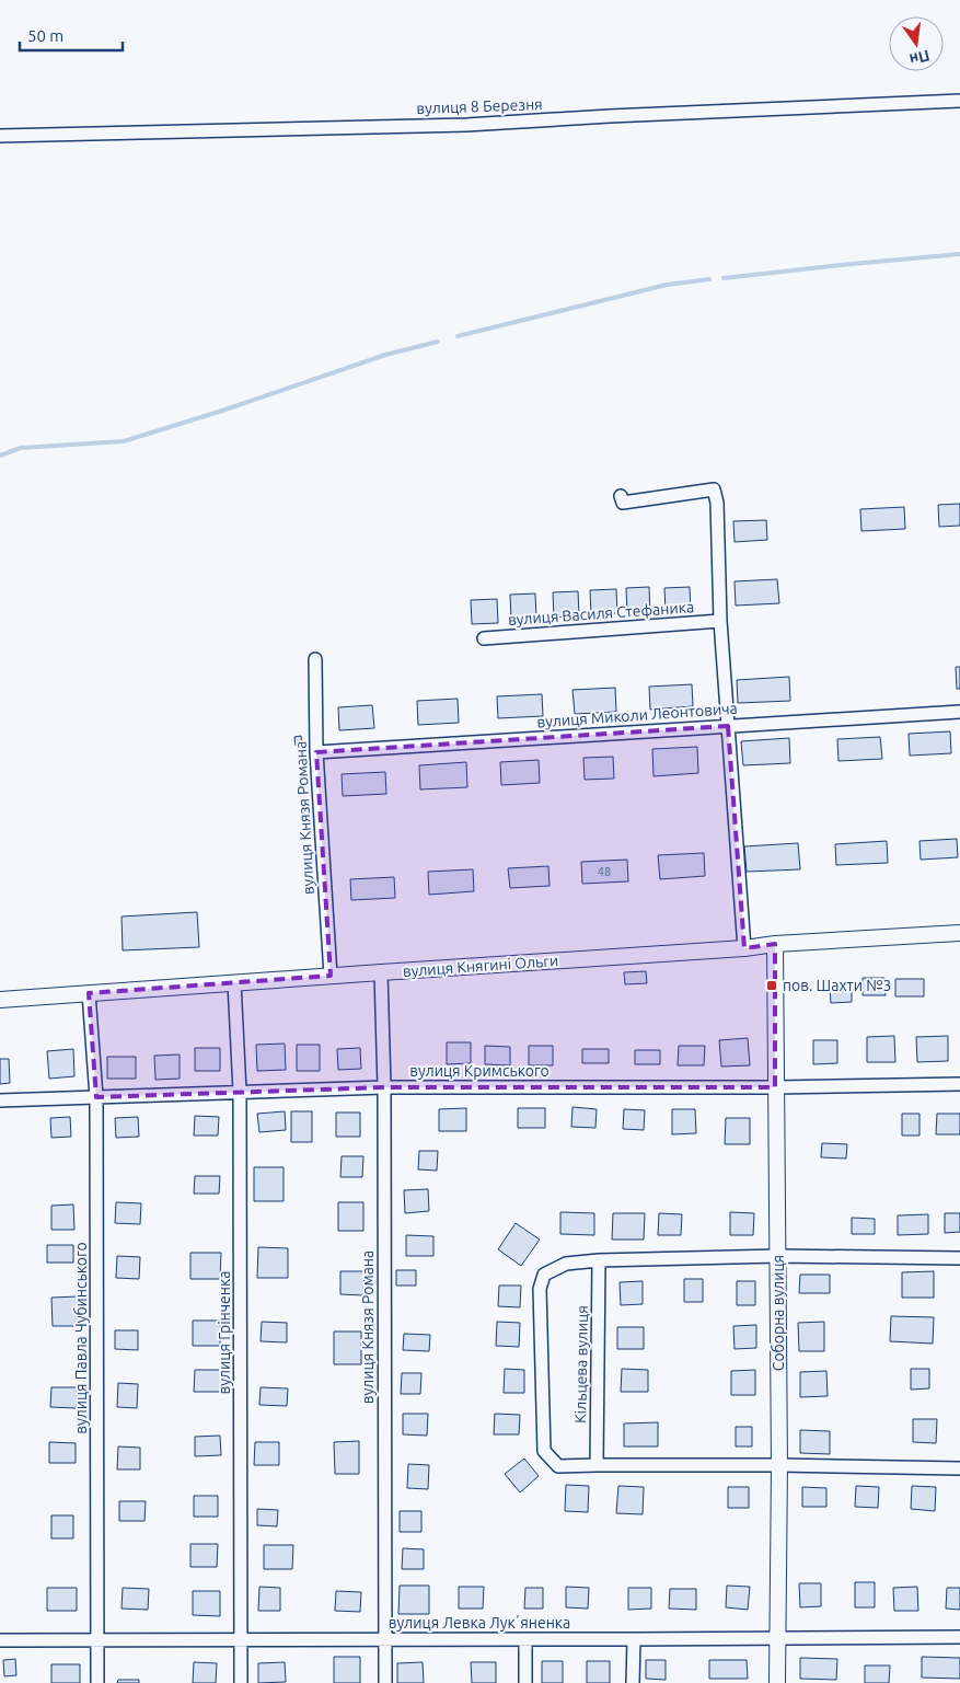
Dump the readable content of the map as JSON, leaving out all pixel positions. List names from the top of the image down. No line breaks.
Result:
{"streets":{"street":["вулиця 8 Березня","вулиця Василя Стефаника","вулиця Миколи Леонтовича","вулиця Князя Романа","вулиця Княгині Ольги","вулиця Кримського","Соборна вулиця","вулиця Грінченка","вулиця Павла Чубинського","Кільцева вулиця","вулиця Левка Лукʼяненка"]},"crossings":[["вулиця Миколи Леонтовича","вулиця Князя Романа"],["вулиця Князя Романа","вулиця Княгині Ольги"],["вулиця Князя Романа","вулиця Кримського"],["вулиця Князя Романа","вулиця Левка Лукʼяненка"],["вулиця Княгині Ольги","Соборна вулиця"],["вулиця Княгині Ольги","вулиця Грінченка"],["вулиця Княгині Ольги","вулиця Павла Чубинського"],["вулиця Кримського","Соборна вулиця"],["вулиця Кримського","вулиця Грінченка"],["вулиця Кримського","вулиця Павла Чубинського"],["Соборна вулиця","вулиця Левка Лукʼяненка"],["вулиця Грінченка","вулиця Левка Лукʼяненка"],["вулиця Павла Чубинського","вулиця Левка Лукʼяненка"]],"places":{"transit":["пов. Шахти №3"]},"house_numbers":["48"],"scale_bar":"50 m","north":"bottom"}
